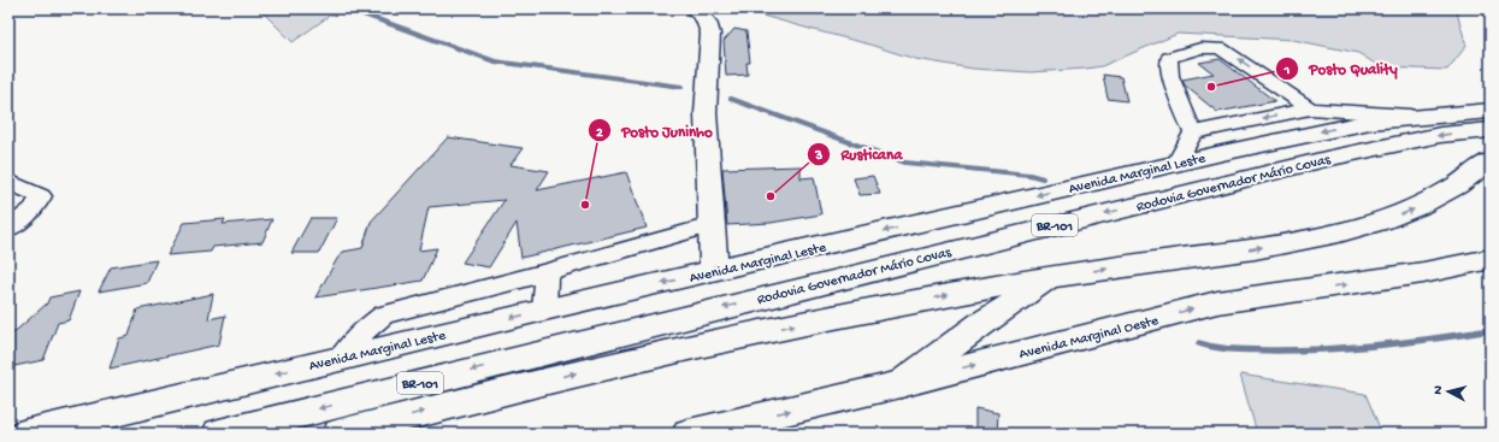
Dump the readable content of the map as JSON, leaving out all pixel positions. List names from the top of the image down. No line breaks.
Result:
{"streets":{"main road":["Avenida Marginal Leste","Rodovia Governador Mário Covas","BR-101","Avenida Marginal Oeste"]},"places":["Posto Quality","Rusticana","Posto Juninho"],"north":"left"}
